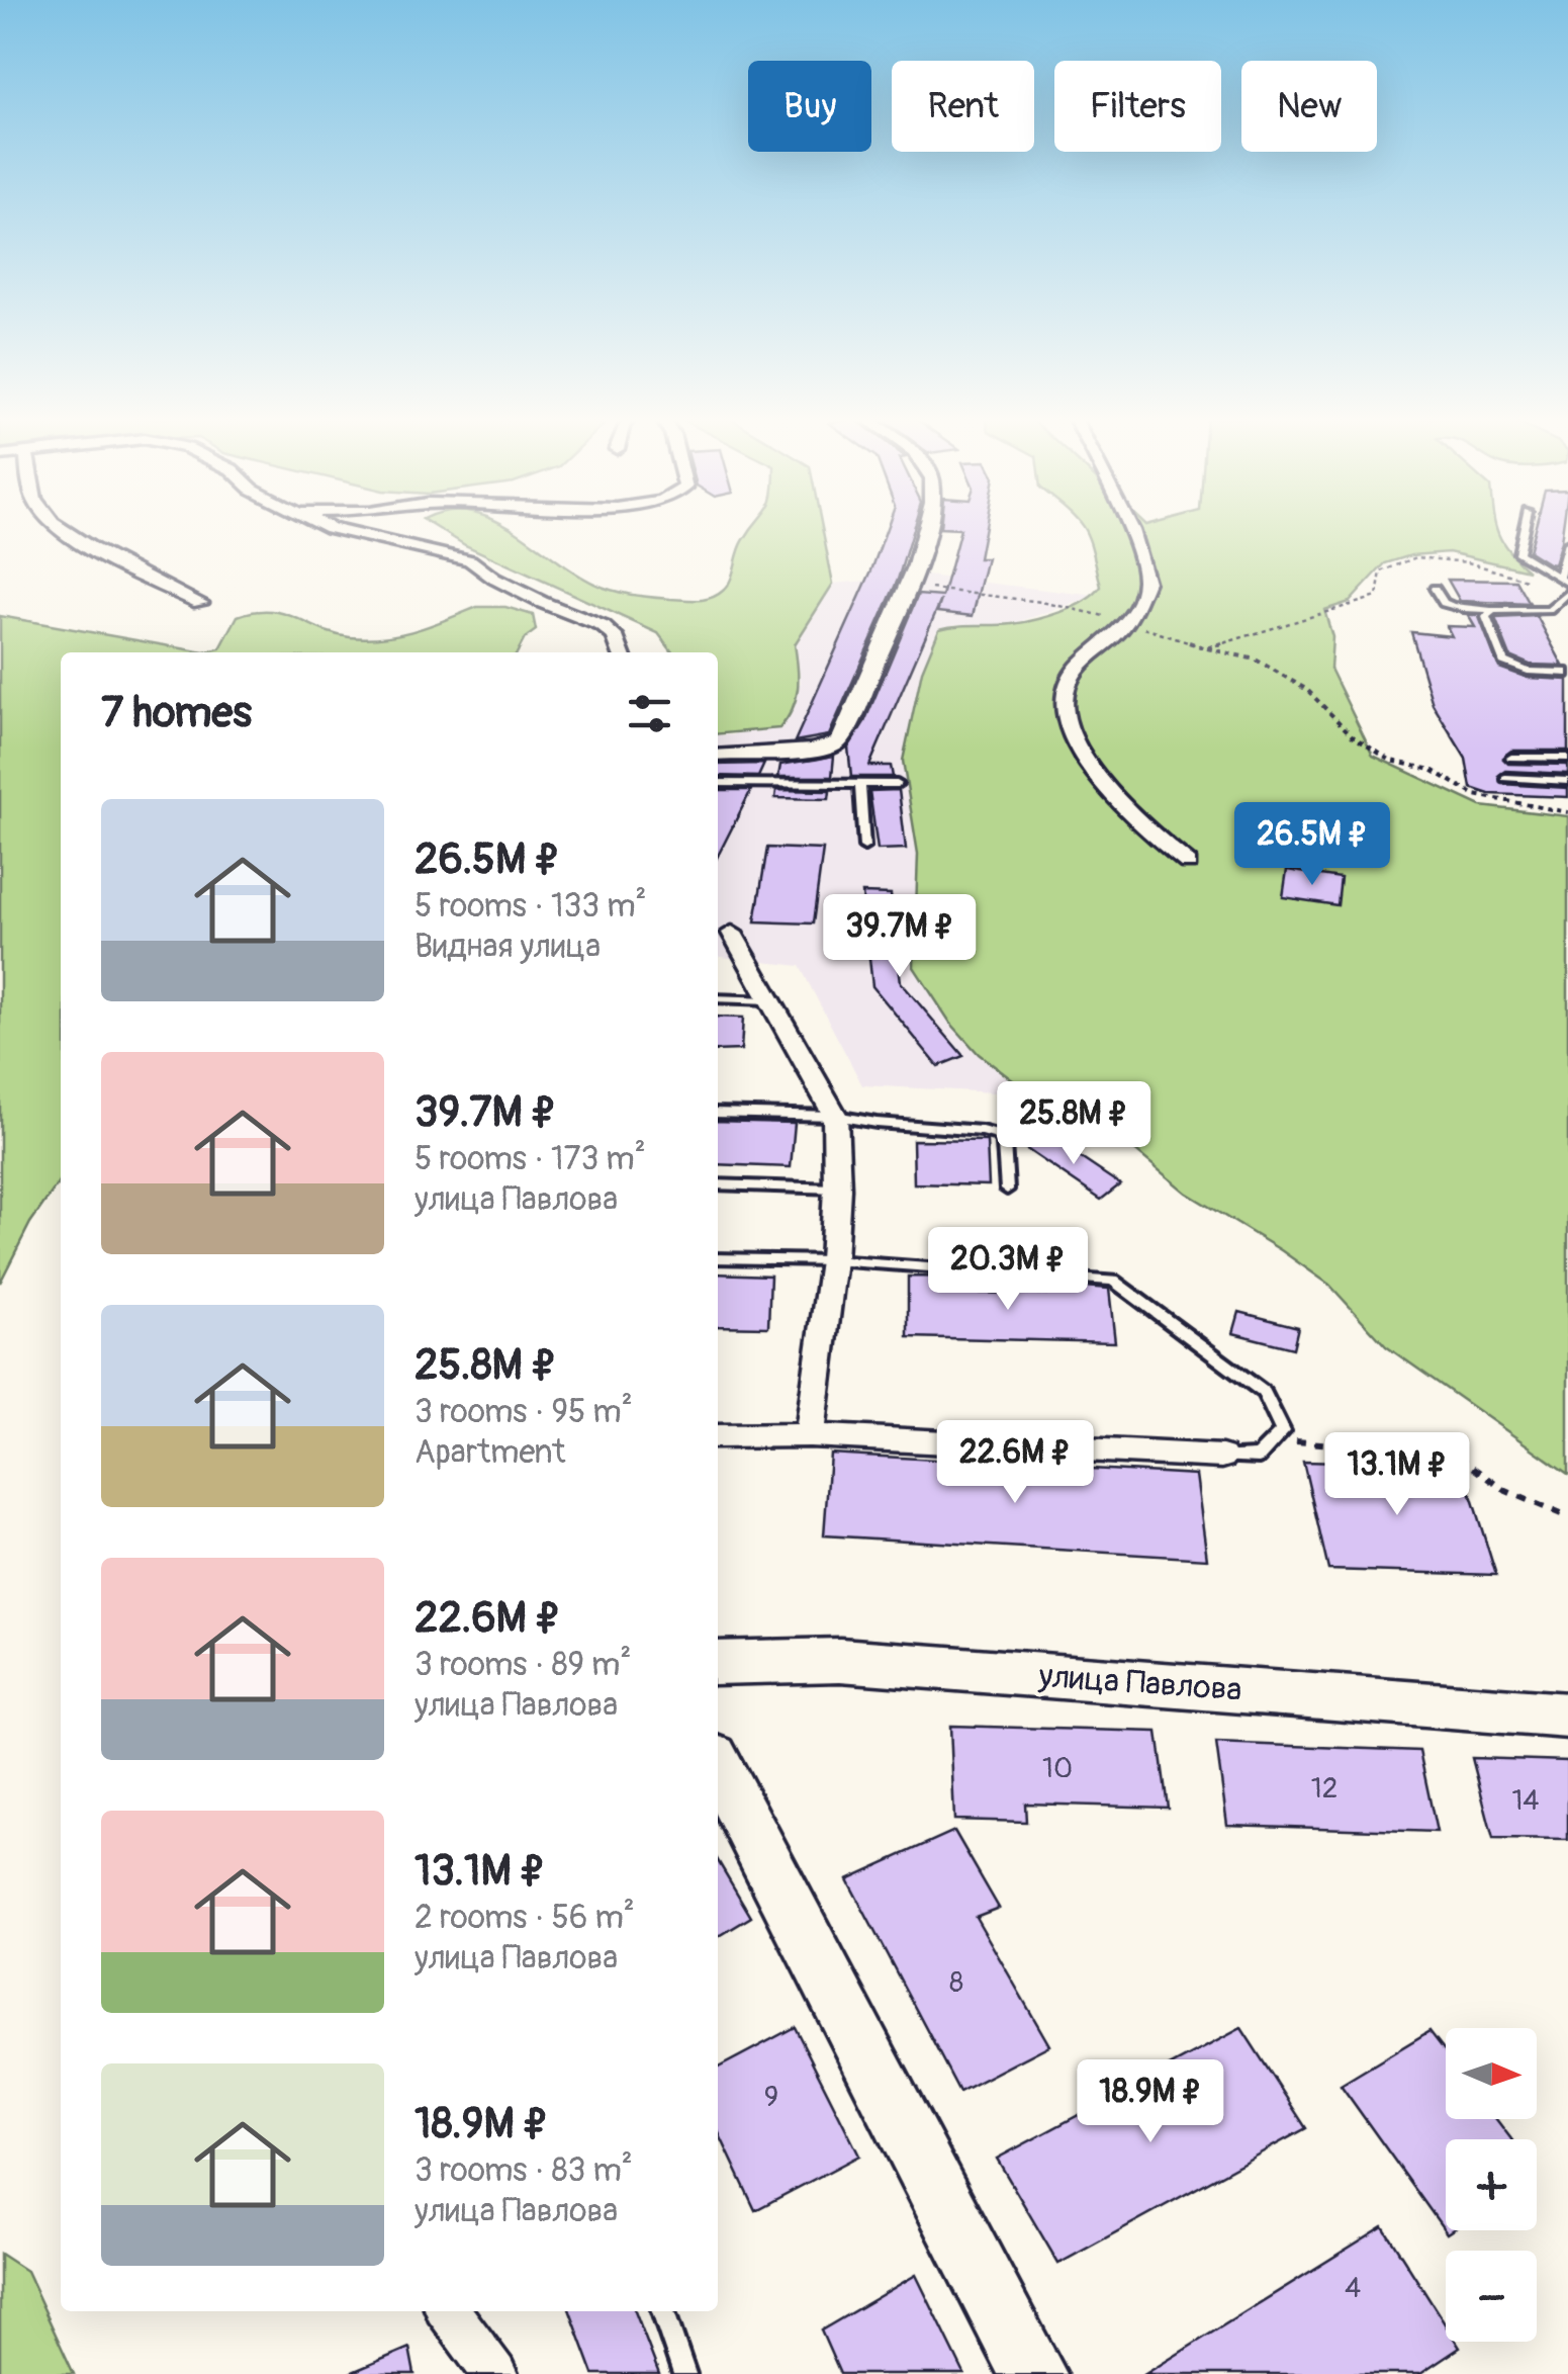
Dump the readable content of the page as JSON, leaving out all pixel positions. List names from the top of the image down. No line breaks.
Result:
{"streets":{"street":["улица Павлова"]},"house_numbers":["10","12","14","8","9","4"],"north":"right","page":{"chip":["Buy","Rent","Filters","New"],"heading":"7 homes","list":[{"name":"26.5M ₽","note":"5 rooms · 133 m² · Видная улица"},{"name":"39.7M ₽","note":"5 rooms · 173 m² · улица Павлова"},{"name":"25.8M ₽","note":"3 rooms · 95 m² · Apartment"},{"name":"22.6M ₽","note":"3 rooms · 89 m² · улица Павлова"},{"name":"13.1M ₽","note":"2 rooms · 56 m² · улица Павлова"},{"name":"18.9M ₽","note":"3 rooms · 83 m² · улица Павлова"}],"price":["26.5M ₽","39.7M ₽","25.8M ₽","20.3M ₽","22.6M ₽","13.1M ₽","18.9M ₽"],"map_buttons":["+","−"]}}
